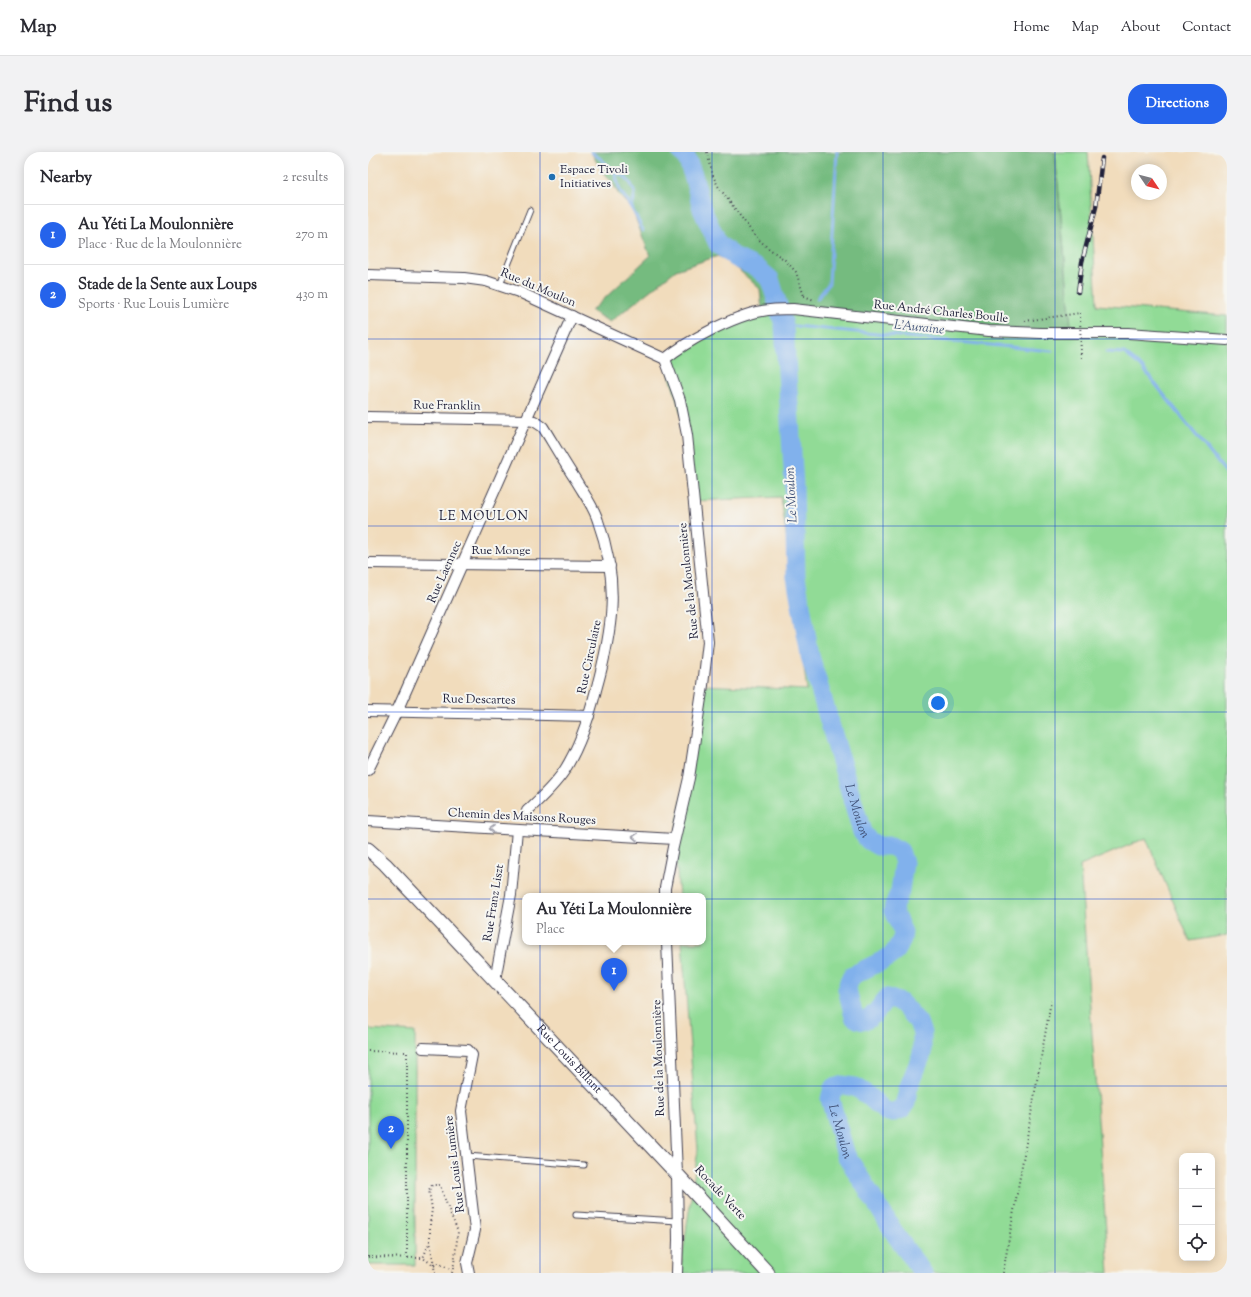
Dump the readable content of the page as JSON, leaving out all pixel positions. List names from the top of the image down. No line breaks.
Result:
{"streets":{"street":["Rue du Moulon","Rue André Charles Boulle","Rue Franklin","Rue Monge","Rue Laennec","Rue de la Moulonnière","Rue Circulaire","Rue Descartes","Chemin des Maisons Rouges","Rue Franz Liszt","Rue Louis Billant","Rue Louis Lumière"]},"crossings":[["Rue du Moulon","Rue André Charles Boulle"],["Rue du Moulon","Rue Laennec"],["Rue du Moulon","Rue de la Moulonnière"],["Rue André Charles Boulle","Rue de la Moulonnière"],["Rue Franklin","Rue Laennec"],["Rue Franklin","Rue Circulaire"],["Rue Monge","Rue Laennec"],["Rue Monge","Rue Circulaire"],["Rue Laennec","Rue Circulaire"],["Rue Laennec","Rue Descartes"],["Rue de la Moulonnière","Chemin des Maisons Rouges"],["Rue de la Moulonnière","Rue Louis Billant"],["Rue Circulaire","Rue Descartes"],["Chemin des Maisons Rouges","Rue Franz Liszt"],["Rue Franz Liszt","Rue Louis Billant"]],"one_way":["Chemin des Maisons Rouges"],"districts":["LE MOULON"],"water":["L'Auraine","Le Moulon"],"places":["Espace Tivoli Initiatives"],"north":"bottom right","page":{"header":"Map","nav":["Home","Map","About","Contact"],"title":"Find us","buttons":"Directions","heading":["Nearby","2 results"],"list":[{"mark":"1","name":"Au Yéti La Moulonnière","note":"Place · Rue de la Moulonnière","value":"270 m"},{"mark":"2","name":"Stade de la Sente aux Loups","note":"Sports · Rue Louis Lumière","value":"430 m"}],"popup":["Au Yéti La Moulonnière","Place"],"pins":["1","2"],"map_buttons":["+","−"]}}
